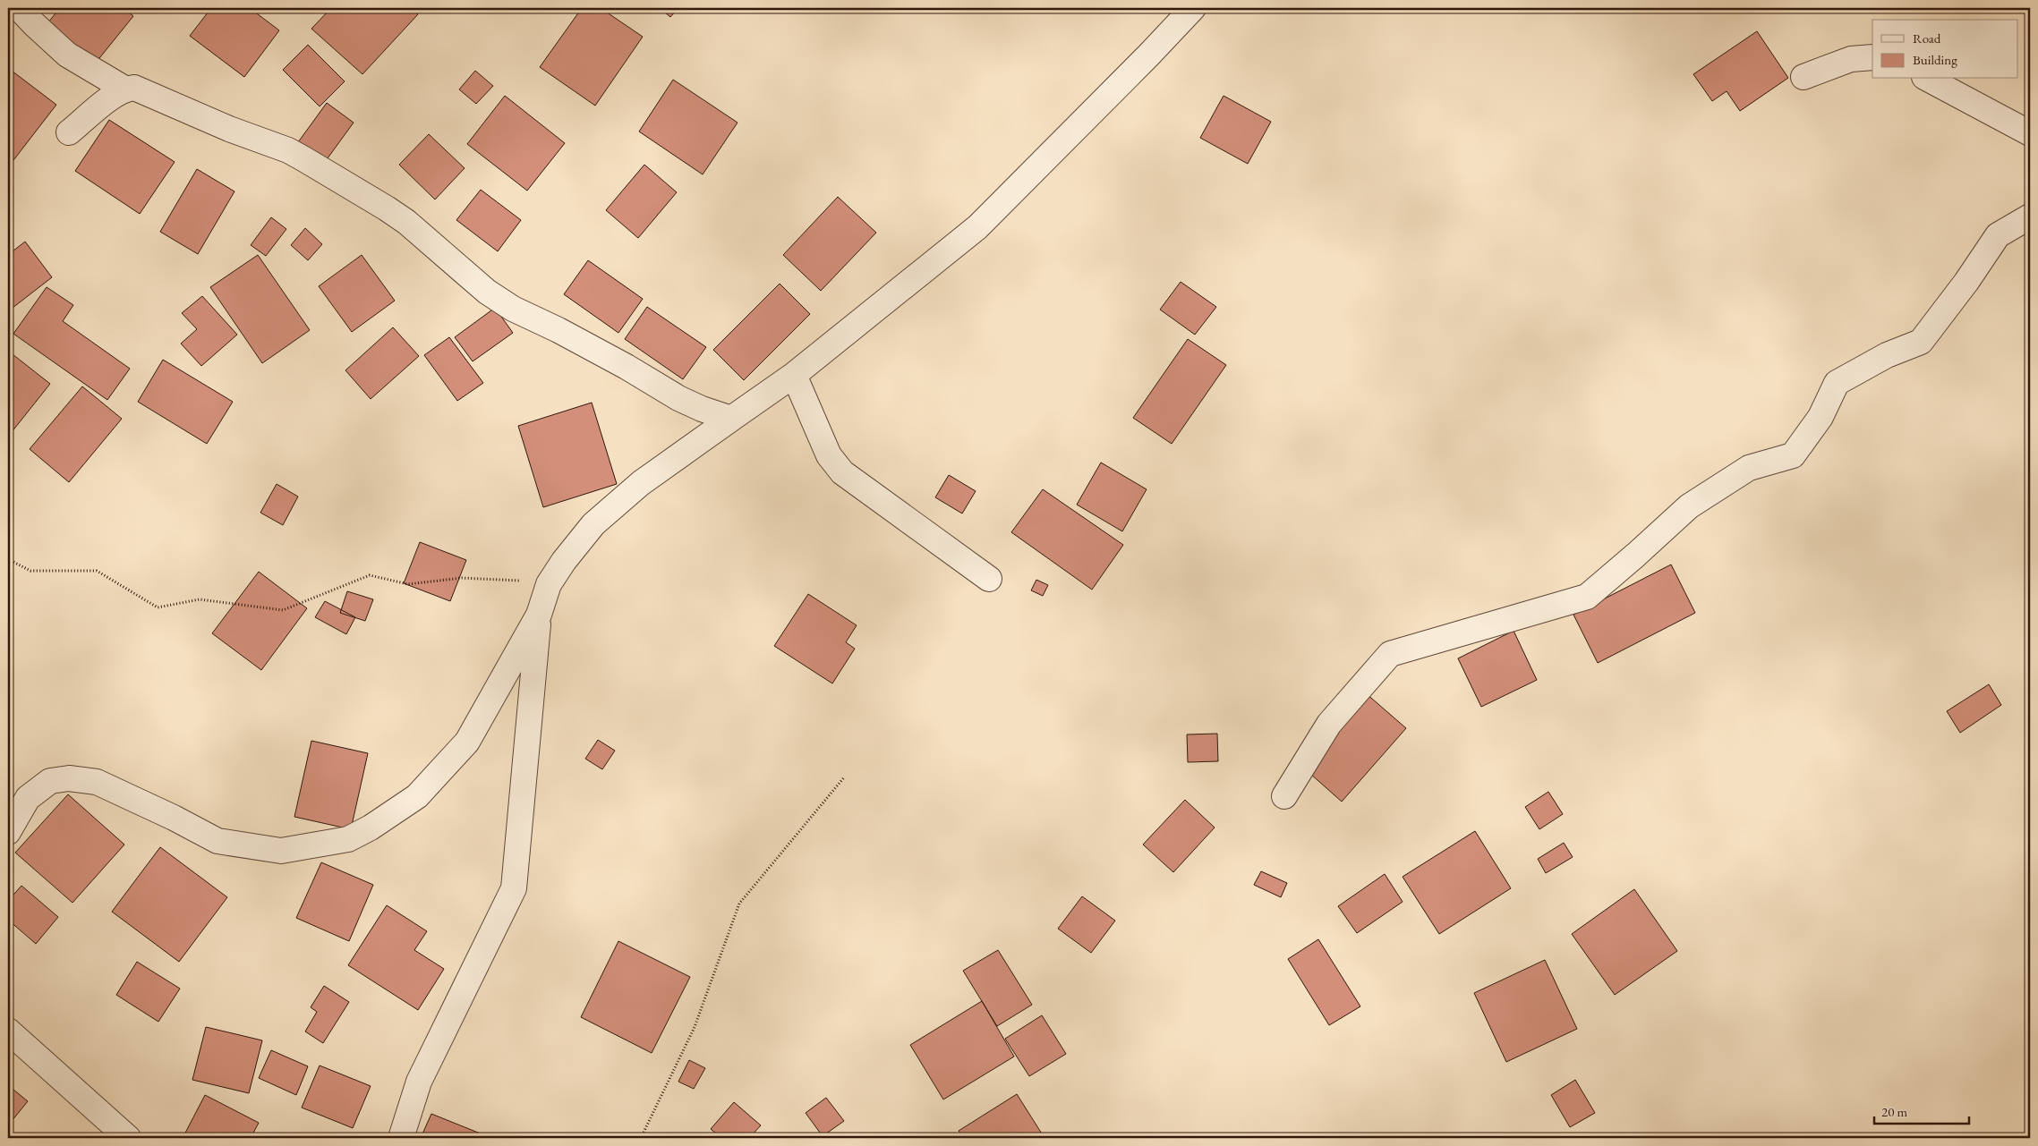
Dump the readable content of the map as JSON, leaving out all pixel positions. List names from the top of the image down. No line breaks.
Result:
{"legend":["Road","Building"],"scale_bar":"20 m"}
